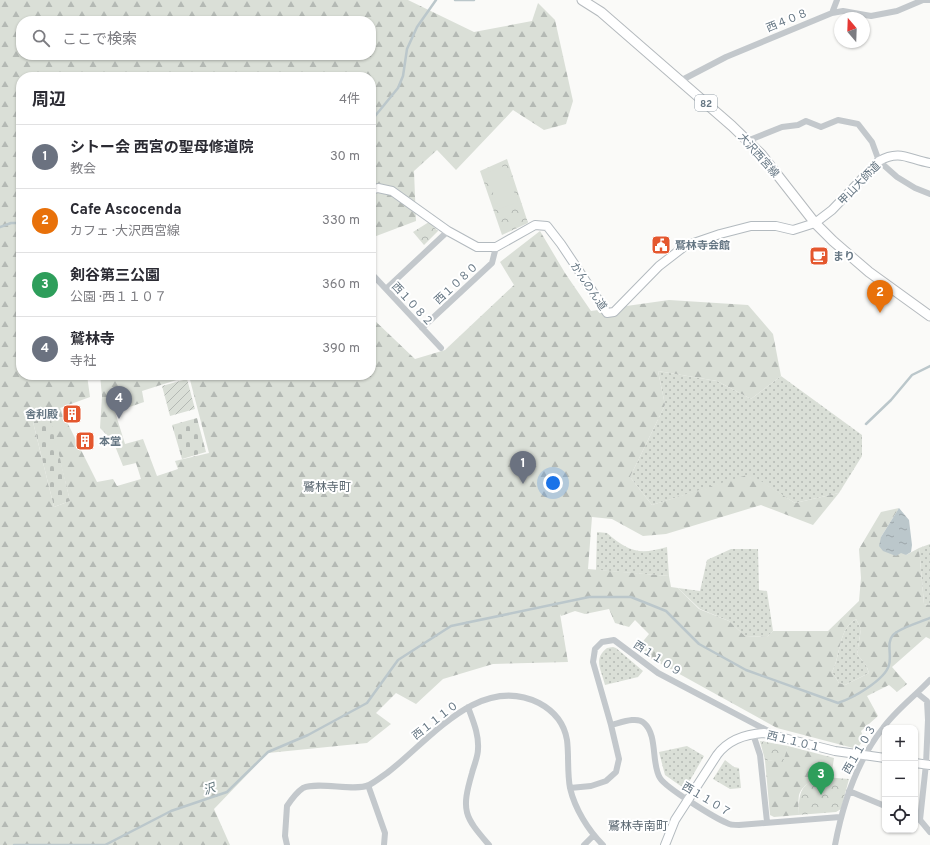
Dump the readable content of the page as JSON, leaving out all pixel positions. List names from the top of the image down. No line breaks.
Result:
{"streets":{"main road":["82","大沢西宮線"],"street":["西４０８","甲山大師道","西１０８０","かんのん道","西１０８２","西１１０９","西１１１０","西１１０１","西１１０３","西１１０７"]},"crossings":[["西４０８","大沢西宮線"],["大沢西宮線","甲山大師道"],["大沢西宮線","かんのん道"],["甲山大師道","かんのん道"],["西１０８０","かんのん道"],["西１０８０","西１０８２"],["西１１０９","西１１１０"],["西１１０９","西１１０１"],["西１１０９","西１１０７"],["西１１０１","西１１０３"],["西１１０１","西１１０７"],["西１１０３","西１１０７"]],"districts":["鷲林寺町","鷲林寺南町"],"water":["沢"],"places":{"public building":["鷲林寺会館"],"cafe":["まり"],"building":["舎利殿","本堂"]},"north":"top","page":{"search":"ここで検索","heading":["周辺","4件"],"list":[{"mark":"1","name":"シトー会 西宮の聖母修道院","note":"教会","value":"30 m"},{"mark":"2","name":"Cafe Ascocenda","note":"カフェ · 大沢西宮線","value":"330 m"},{"mark":"3","name":"剣谷第三公園","note":"公園 · 西１１０７","value":"360 m"},{"mark":"4","name":"鷲林寺","note":"寺社","value":"390 m"}],"pins":["2","4","1","3"],"map_buttons":["+","−"]}}
